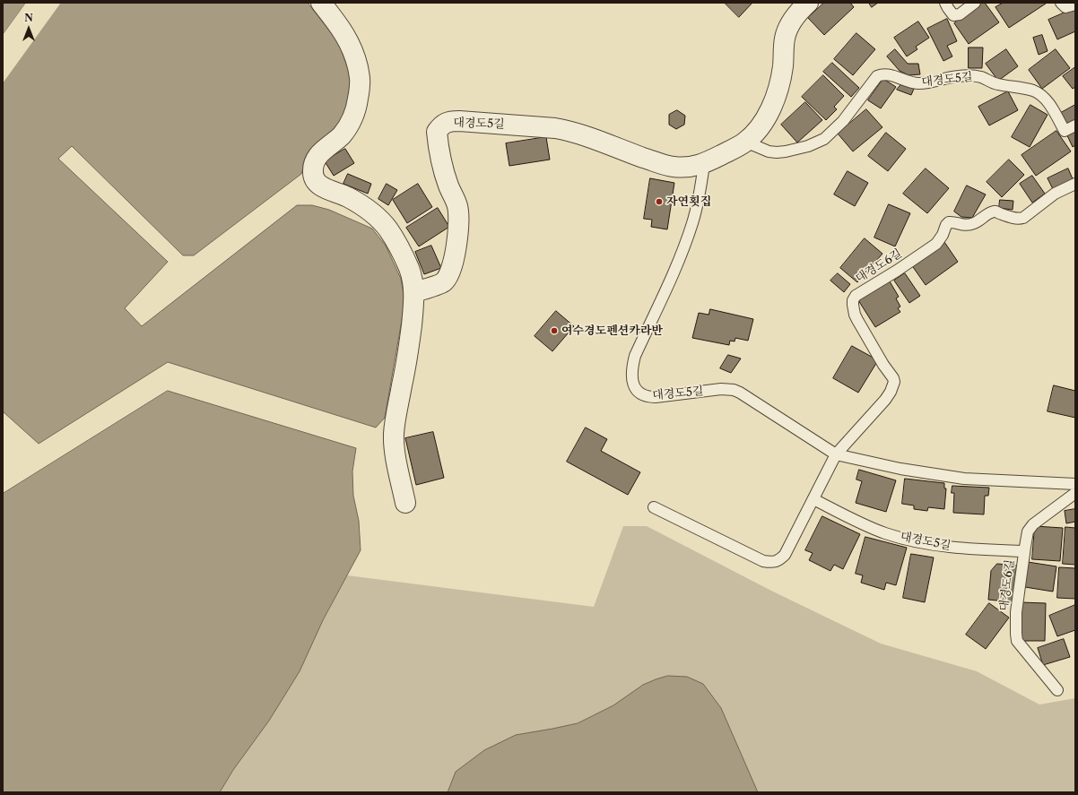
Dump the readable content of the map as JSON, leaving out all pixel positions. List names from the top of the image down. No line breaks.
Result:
{"streets":{"street":["대경도5길"],"lane":["대경도6길"]},"crossings":[["대경도5길","대경도6길"]],"places":["자연횟집","여수경도펜션카라반"],"north":"top"}
